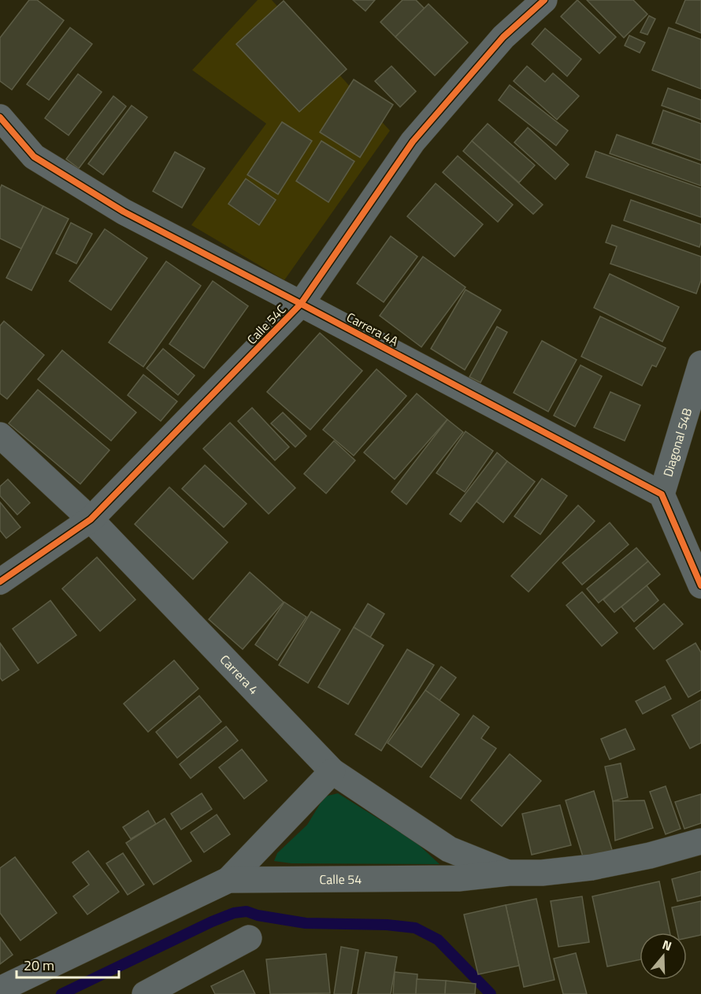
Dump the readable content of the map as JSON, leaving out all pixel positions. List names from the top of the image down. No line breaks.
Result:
{"streets":{"street":["Calle 54C","Carrera 4A","Diagonal 54B","Carrera 4","Calle 54"]},"crossings":[["Calle 54C","Carrera 4A"],["Calle 54C","Carrera 4"],["Carrera 4A","Diagonal 54B"],["Carrera 4","Calle 54"]],"scale_bar":"20 m","north":"top"}
